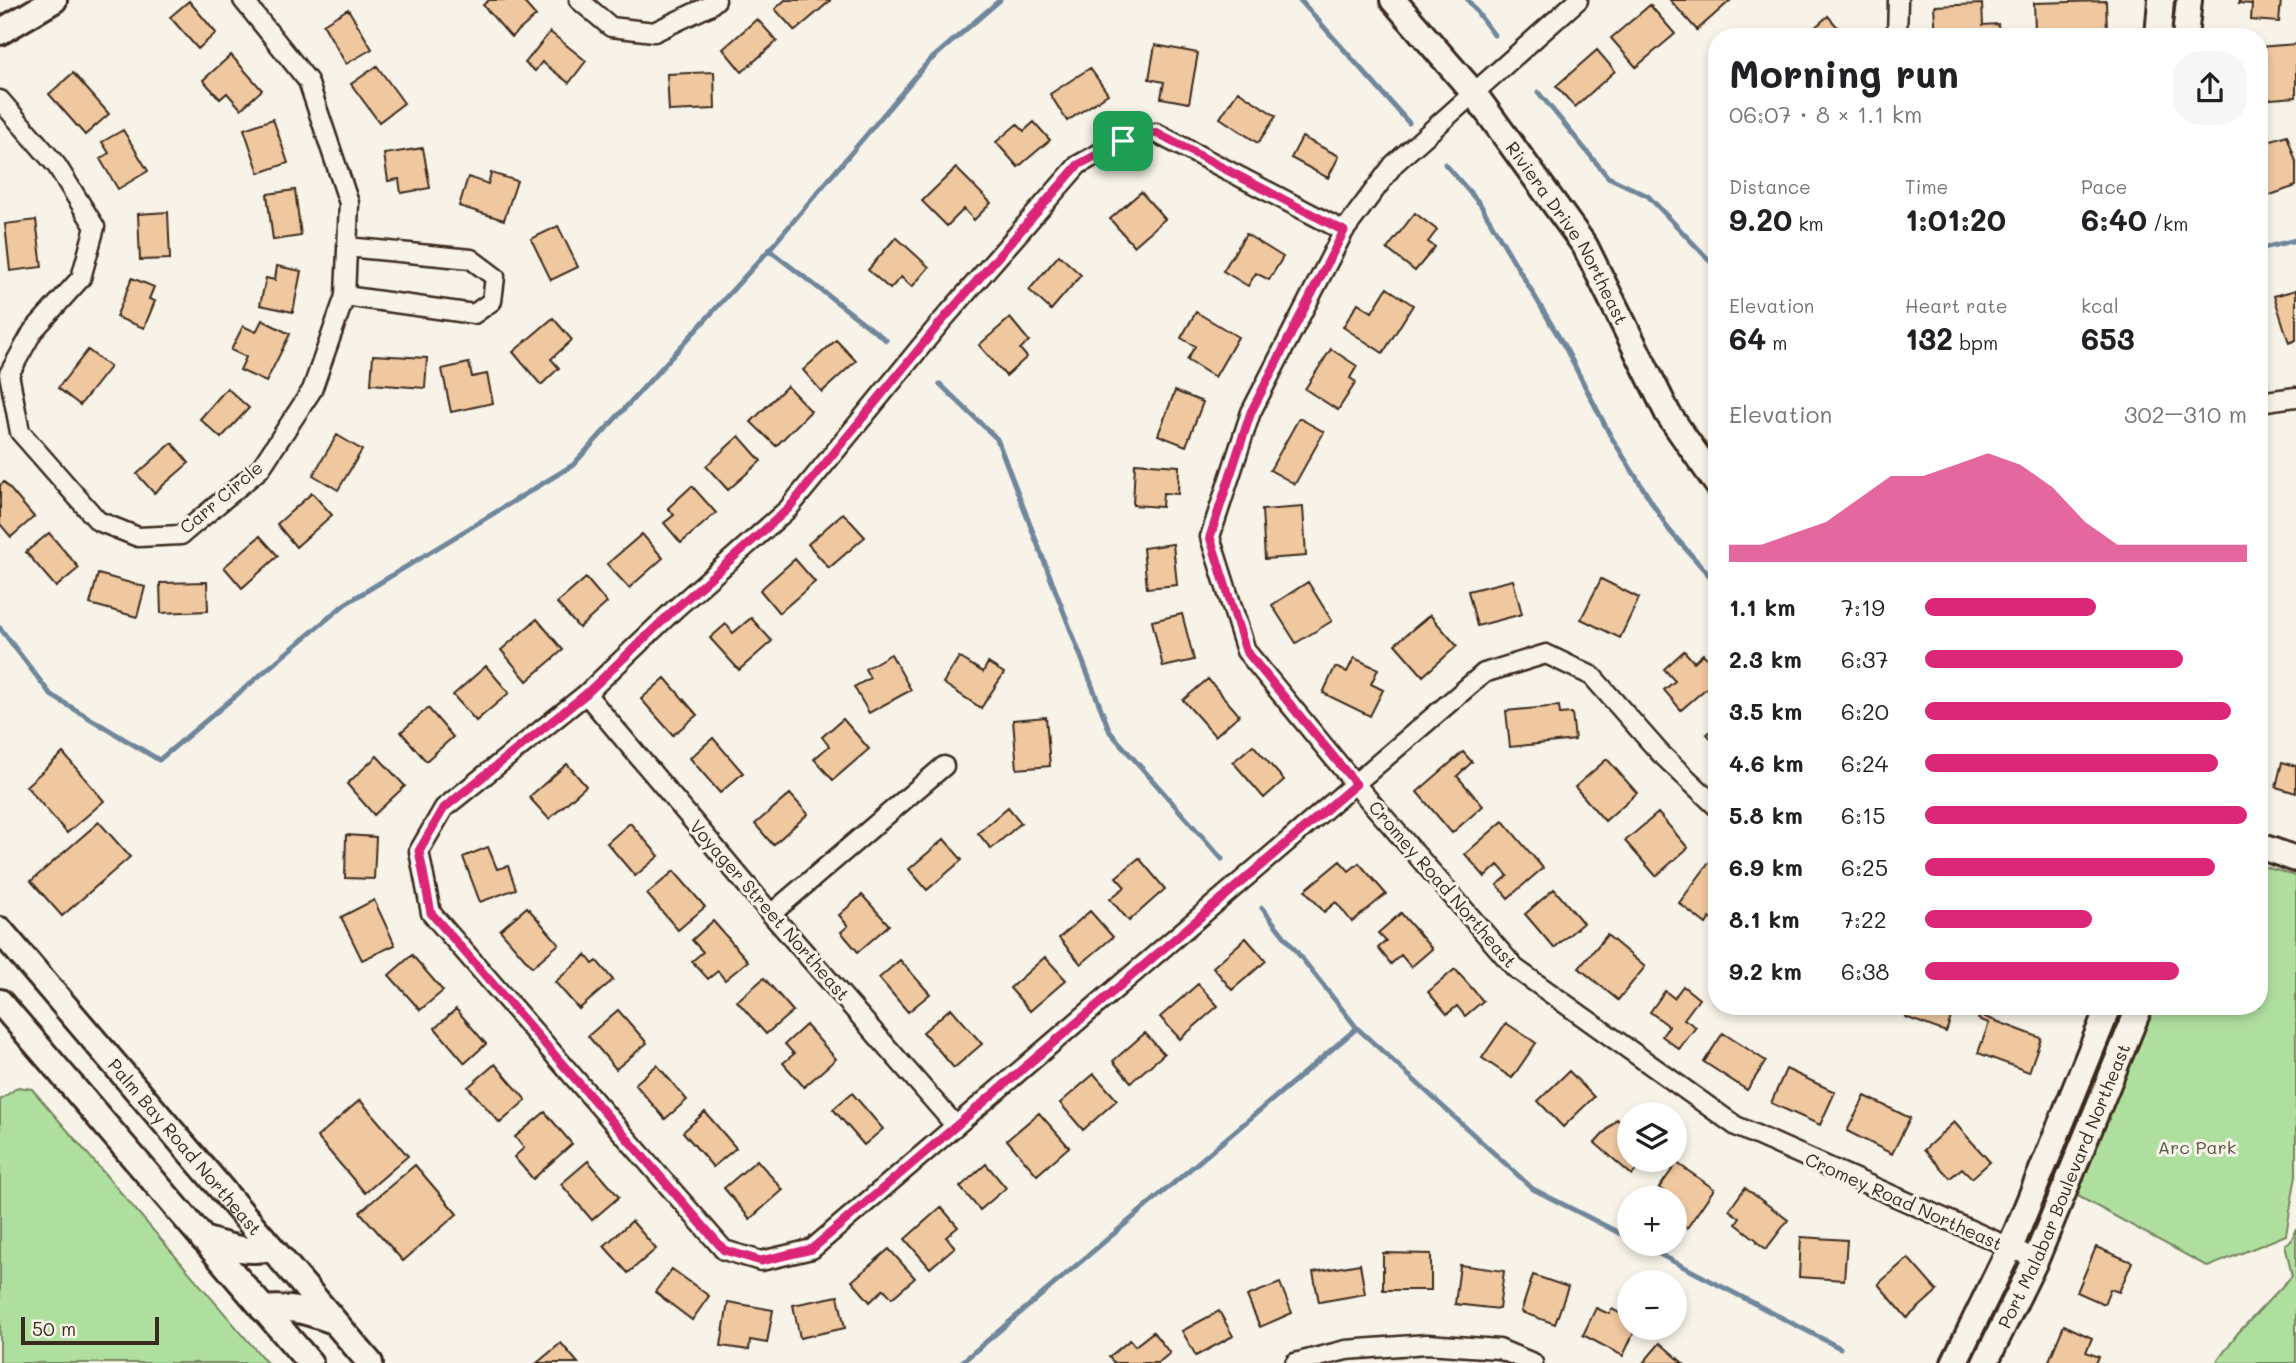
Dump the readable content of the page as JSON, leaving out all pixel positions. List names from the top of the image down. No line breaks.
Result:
{"streets":{"street":["Riviera Drive Northeast","Carr Circle","Cromey Road Northeast","Voyager Street Northeast","Palm Bay Road Northeast","Port Malabar Boulevard Northeast"]},"crossings":[["Riviera Drive Northeast","Cromey Road Northeast"],["Cromey Road Northeast","Port Malabar Boulevard Northeast"]],"parks":["Arc Park"],"scale_bar":"50 m","page":{"heading":["Morning run","06:07 · 8 × 1.1 km"],"stats":[["Distance","9.20 km"],["Time","1:01:20"],["Pace","6:40 /km"],["Elevation","64 m"],["Heart rate","132 bpm"],["kcal","653"]],"chart":["Elevation","302–310 m"],"list":[{"name":"1.1 km","note":"7:19"},{"name":"2.3 km","note":"6:37"},{"name":"3.5 km","note":"6:20"},{"name":"4.6 km","note":"6:24"},{"name":"5.8 km","note":"6:15"},{"name":"6.9 km","note":"6:25"},{"name":"8.1 km","note":"7:22"},{"name":"9.2 km","note":"6:38"}],"map_buttons":["+","−"],"scale":"50 m"}}
